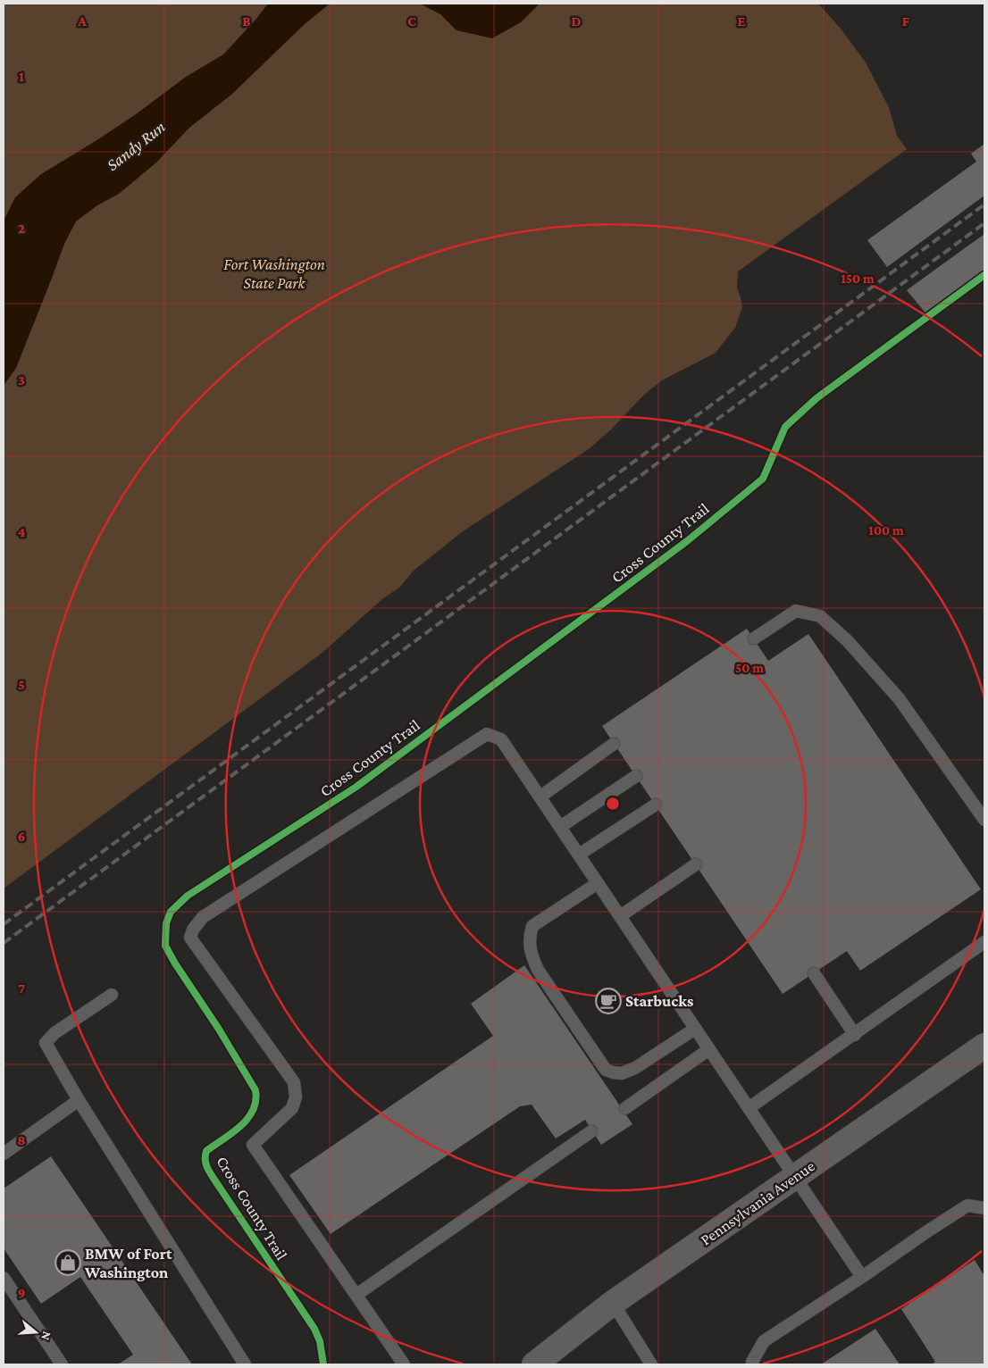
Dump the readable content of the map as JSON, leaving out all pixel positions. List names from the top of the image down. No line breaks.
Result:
{"streets":{"main road":["Pennsylvania Avenue"],"cycle path":["Cross County Trail"]},"water":["Sandy Run"],"parks":["Fort Washington State Park"],"places":{"cafe":["Starbucks"],"shop":["BMW of Fort Washington"]},"north":"right","grid":{"columns":["A","B","C","D","E","F"],"rows":["1","2","3","4","5","6","7","8","9"]},"rings":["150 m","100 m","50 m"]}
